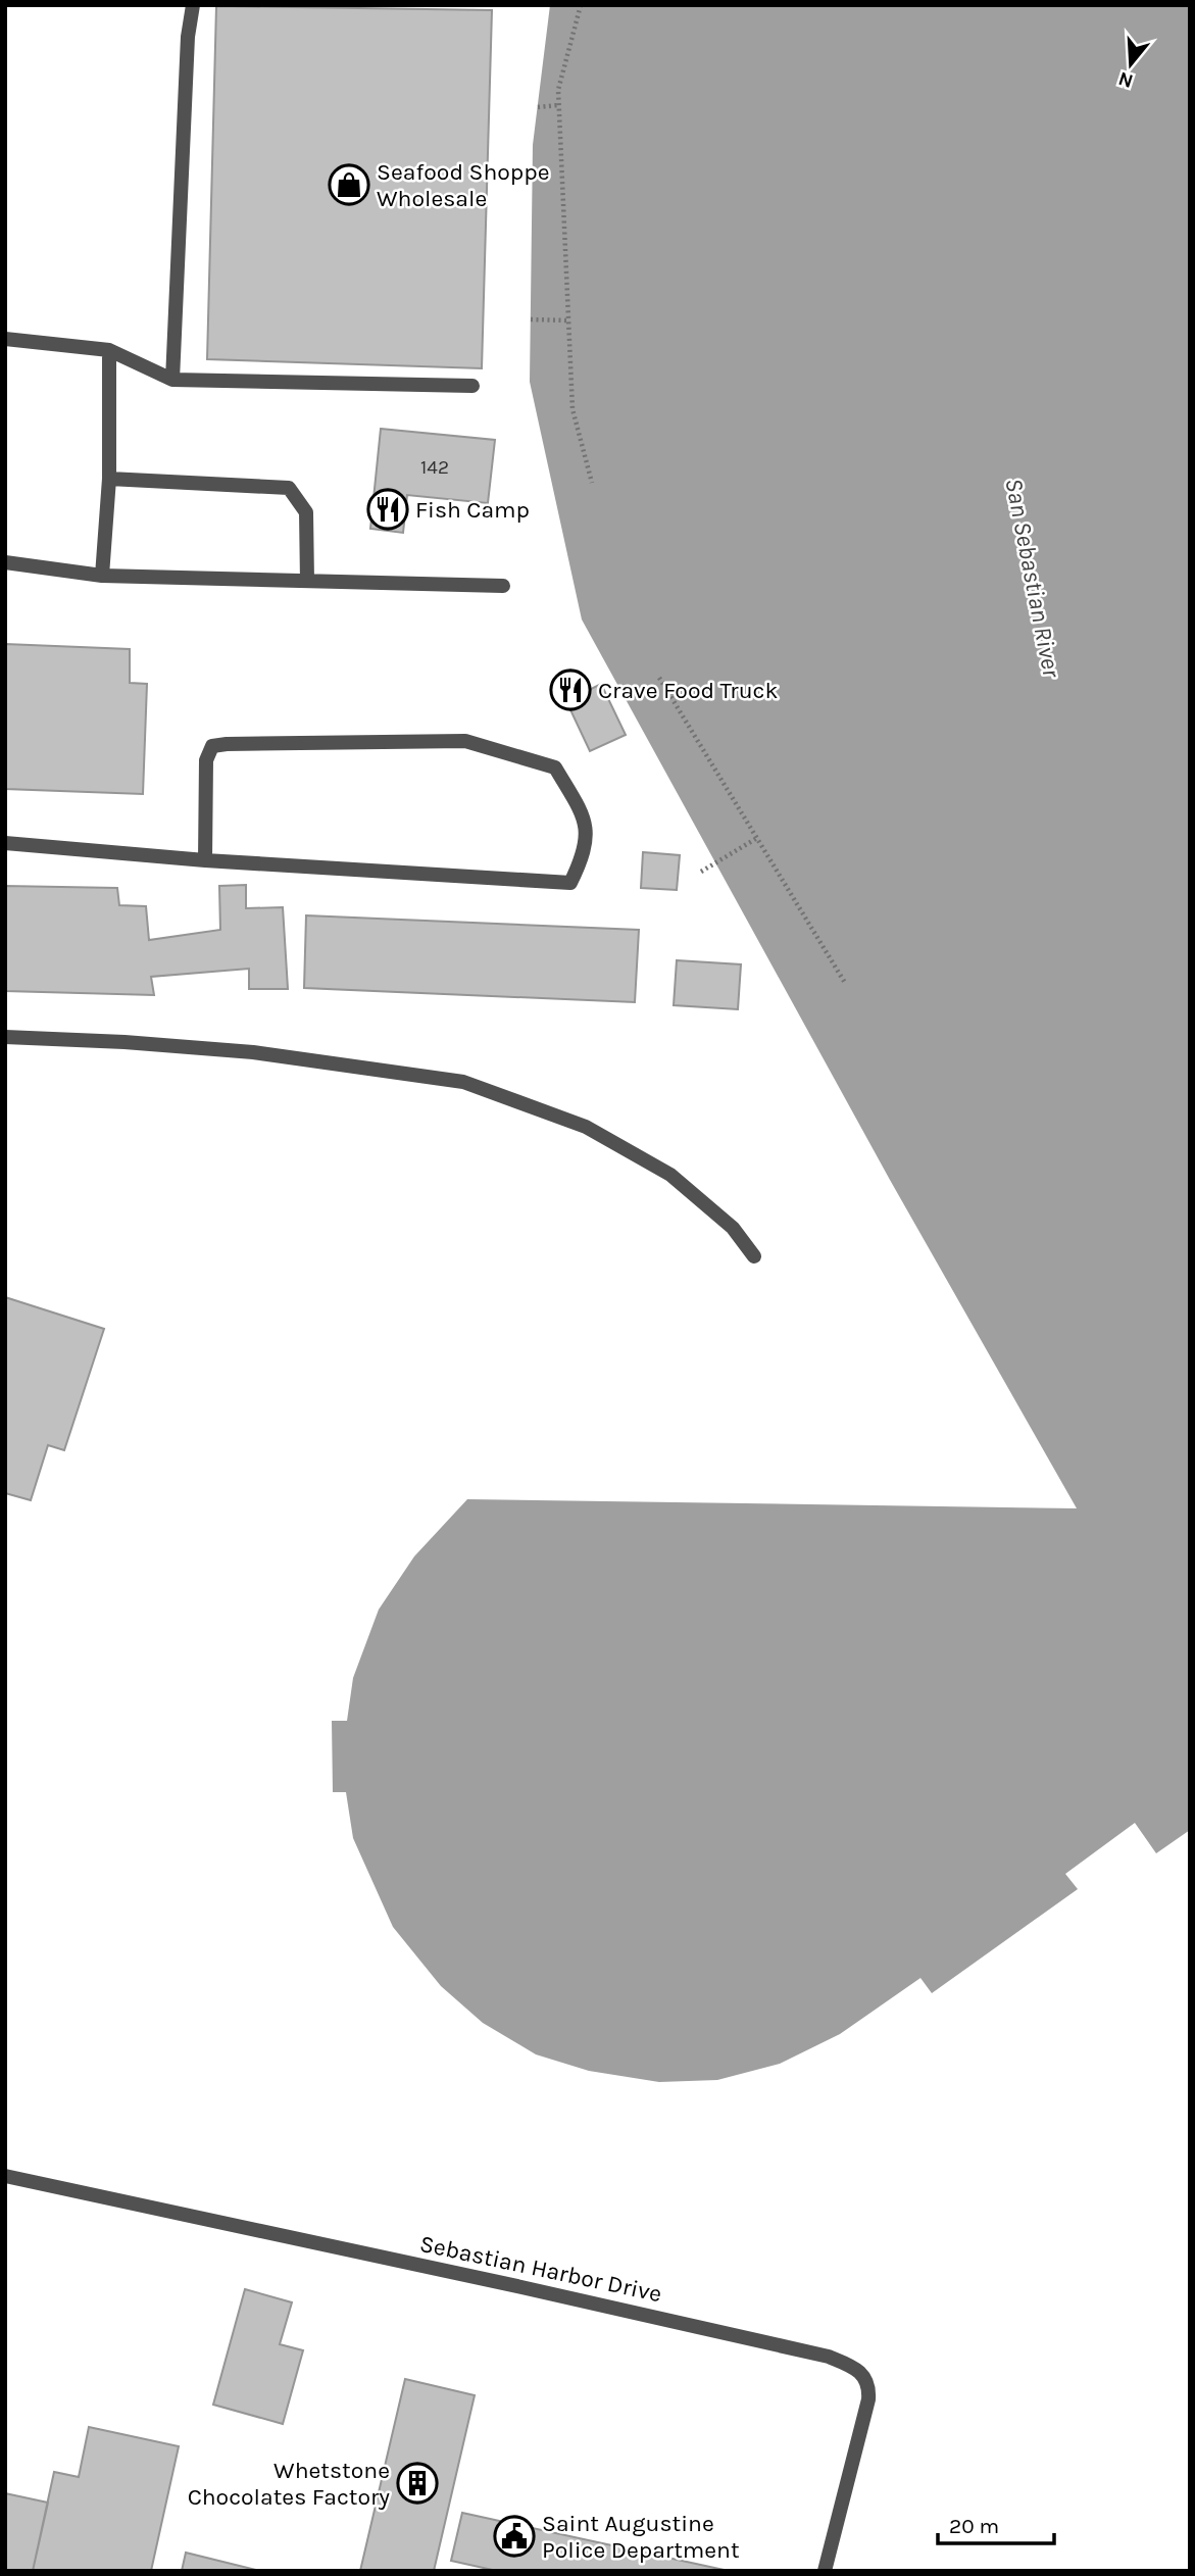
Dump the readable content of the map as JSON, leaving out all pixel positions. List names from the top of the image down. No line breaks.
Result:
{"streets":{"street":["Sebastian Harbor Drive"]},"water":["San Sebastian River"],"places":{"shop":["Seafood Shoppe Wholesale"],"restaurant":["Fish Camp","Crave Food Truck"],"building":["Whetstone Chocolates Factory"],"public building":["Saint Augustine Police Department"]},"house_numbers":["142"],"scale_bar":"20 m","north":"bottom"}
